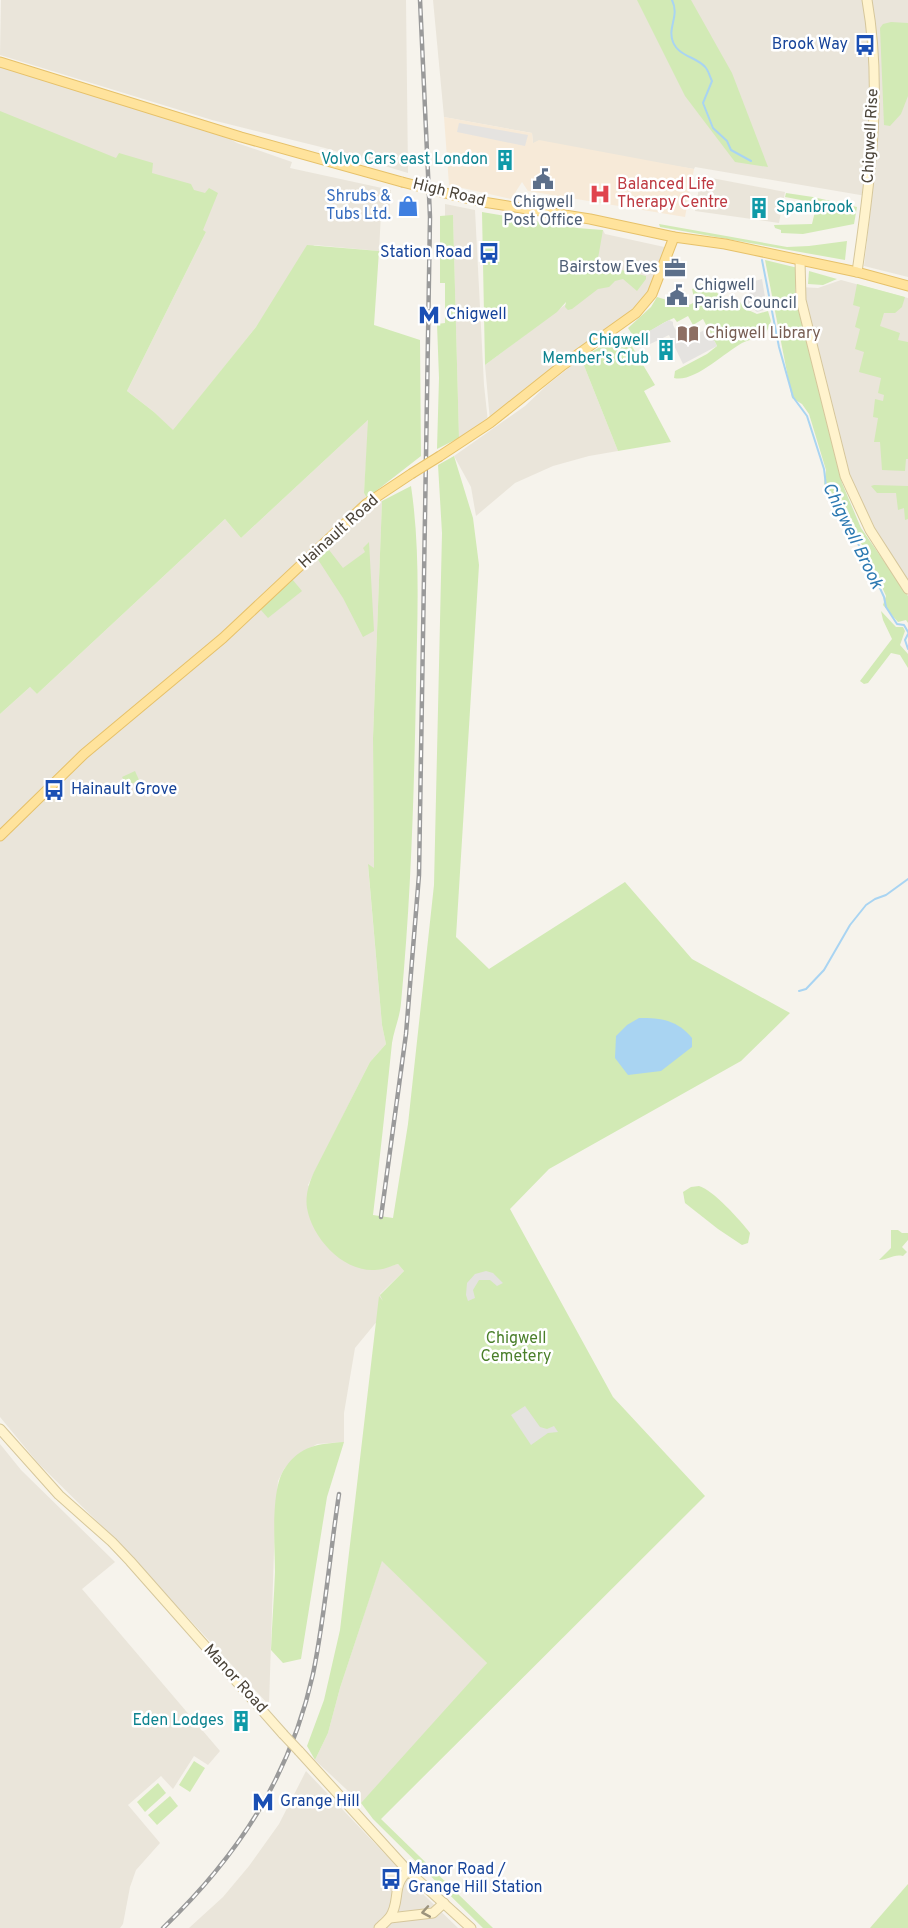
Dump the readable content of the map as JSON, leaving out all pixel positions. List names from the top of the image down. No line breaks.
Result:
{"streets":{"main road":["Chigwell Rise","High Road","Hainault Road","Manor Road"]},"crossings":[["Chigwell Rise","High Road"],["High Road","Hainault Road"]],"water":["Chigwell Brook"],"parks":["Chigwell Cemetery"],"places":{"bus stop":["Brook Way","Station Road","Hainault Grove","Manor Road / Grange Hill Station"],"building":["Volvo Cars east London","Spanbrook","Chigwell Member's Club","Eden Lodges"],"public building":["Chigwell Post Office","Chigwell Parish Council"],"hospital":["Balanced Life Therapy Centre"],"shop":["Shrubs & Tubs Ltd."],"office":["Bairstow Eves"],"metro station":["Chigwell","Grange Hill"],"library":["Chigwell Library"]}}
